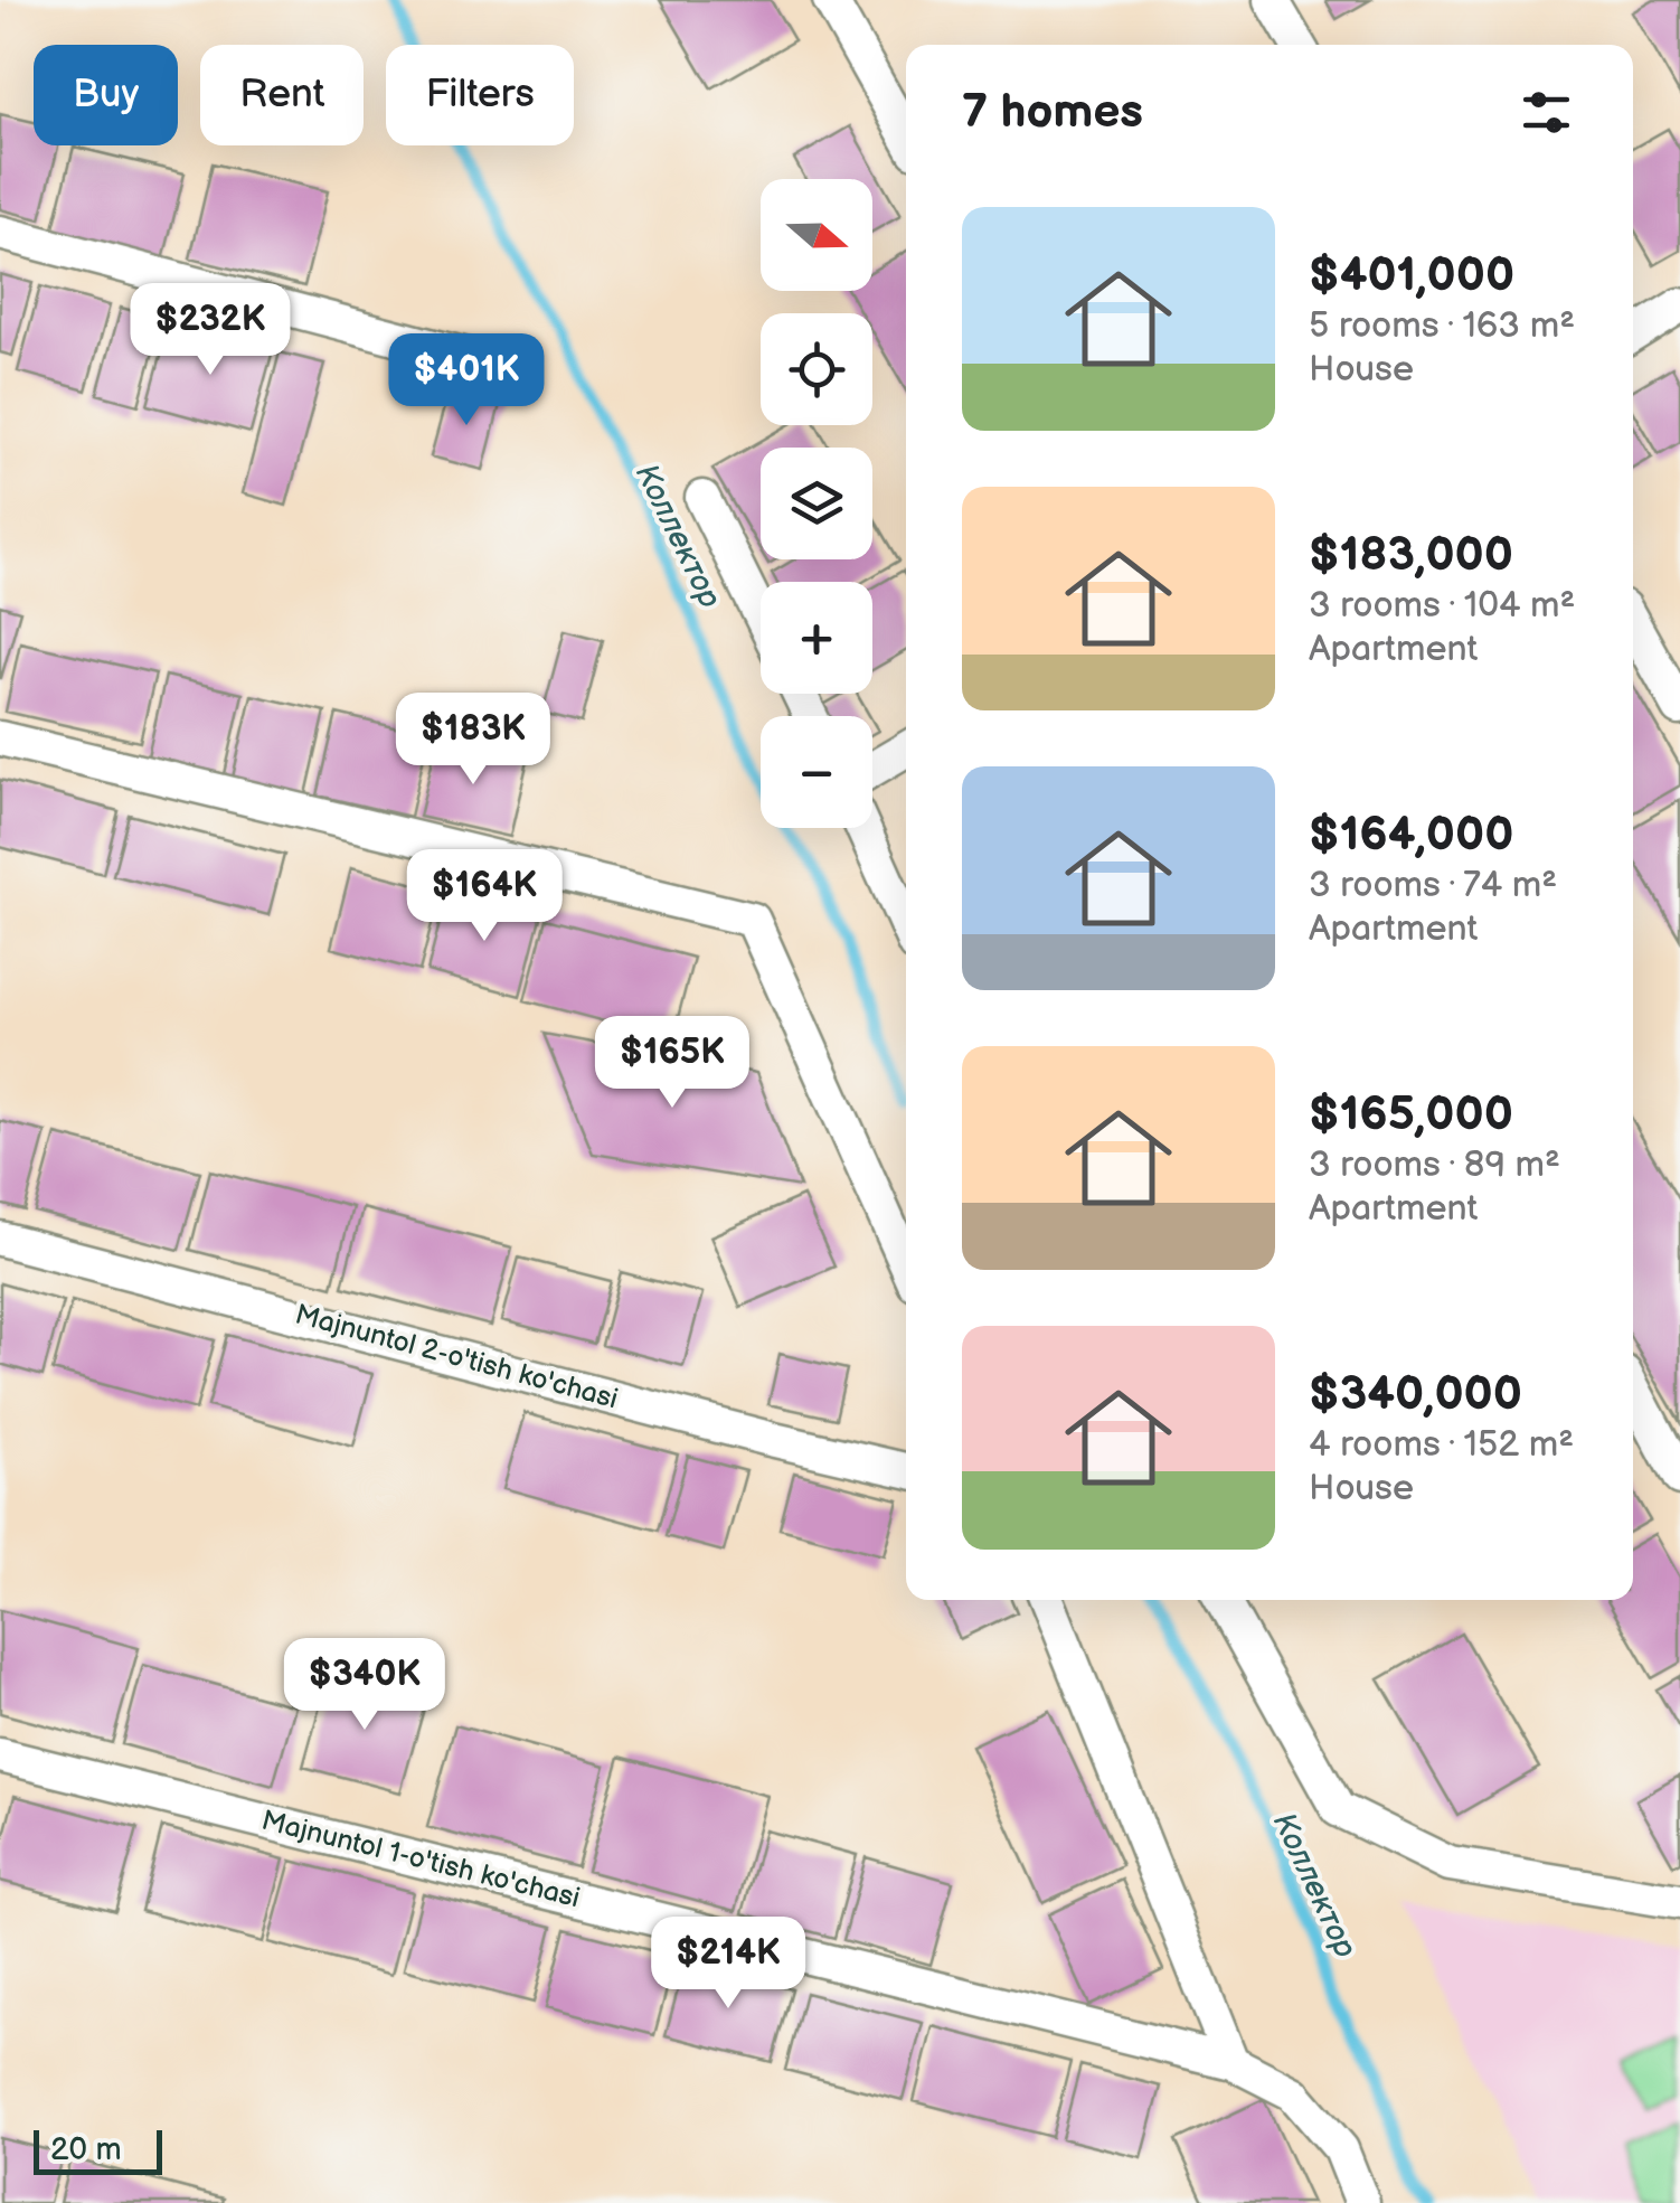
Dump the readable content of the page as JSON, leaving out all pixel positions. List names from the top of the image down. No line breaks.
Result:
{"streets":{"street":["Majnuntol 2-o'tish ko'chasi","Majnuntol 1-o'tish ko'chasi"]},"water":["Коллектор"],"scale_bar":"20 m","north":"right","page":{"chip":["Buy","Rent","Filters"],"heading":"7 homes","map_buttons":["+","−"],"list":[{"name":"$401,000","note":"5 rooms · 163 m² · House"},{"name":"$183,000","note":"3 rooms · 104 m² · Apartment"},{"name":"$164,000","note":"3 rooms · 74 m² · Apartment"},{"name":"$165,000","note":"3 rooms · 89 m² · Apartment"},{"name":"$340,000","note":"4 rooms · 152 m² · House"}],"price":["$232K","$401K","$183K","$164K","$165K","$340K","$214K"],"scale":"20 m"}}
